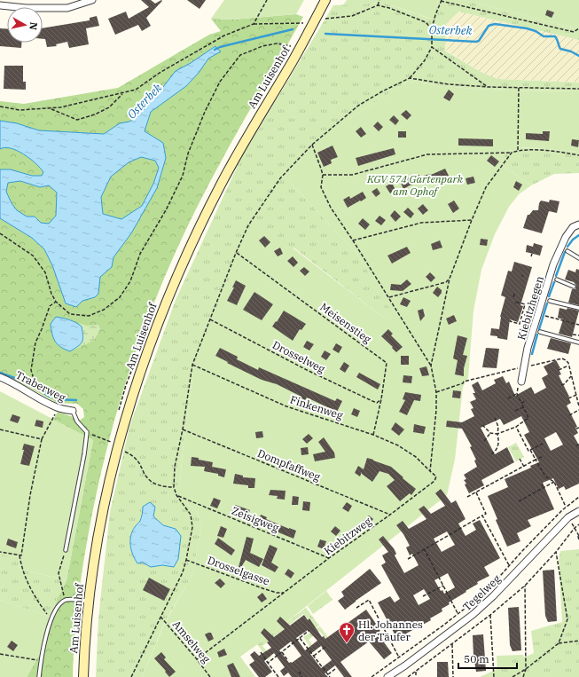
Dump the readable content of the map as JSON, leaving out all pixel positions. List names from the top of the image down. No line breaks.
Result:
{"streets":{"main road":["Am Luisenhof"],"street":["Kiebitzhegen","Traberweg","Tegelweg"],"path":["Meisenstieg","Drosselweg","Finkenweg","Dompfaffweg","Zeisigweg","Kiebitzweg","Drosselgasse","Amselweg"]},"crossings":[["Meisenstieg","Drosselweg"],["Meisenstieg","Finkenweg"],["Finkenweg","Kiebitzweg"],["Dompfaffweg","Kiebitzweg"],["Zeisigweg","Kiebitzweg"],["Kiebitzweg","Drosselgasse"],["Kiebitzweg","Amselweg"]],"water":["Osterbek"],"parks":["KGV 574 Gartenpark am Ophof"],"places":{"church":["Hl. Johannes der Täufer"]},"scale_bar":"50 m","north":"right"}
